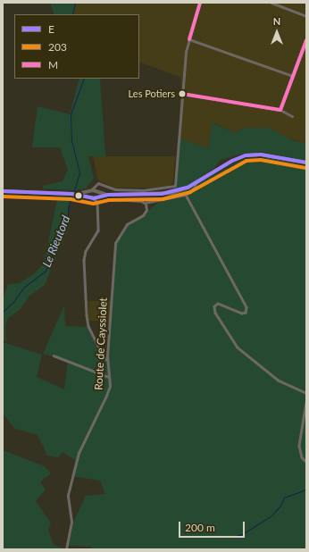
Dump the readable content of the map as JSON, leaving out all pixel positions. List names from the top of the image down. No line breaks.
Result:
{"streets":{"street":["Route de Cayssiolet"]},"water":["Le Rieutord"],"places":["Les Potiers"],"lines":["transit line M","transit line E","transit line 203"],"legend":["E","203","M"],"scale_bar":"200 m","north":"top"}
